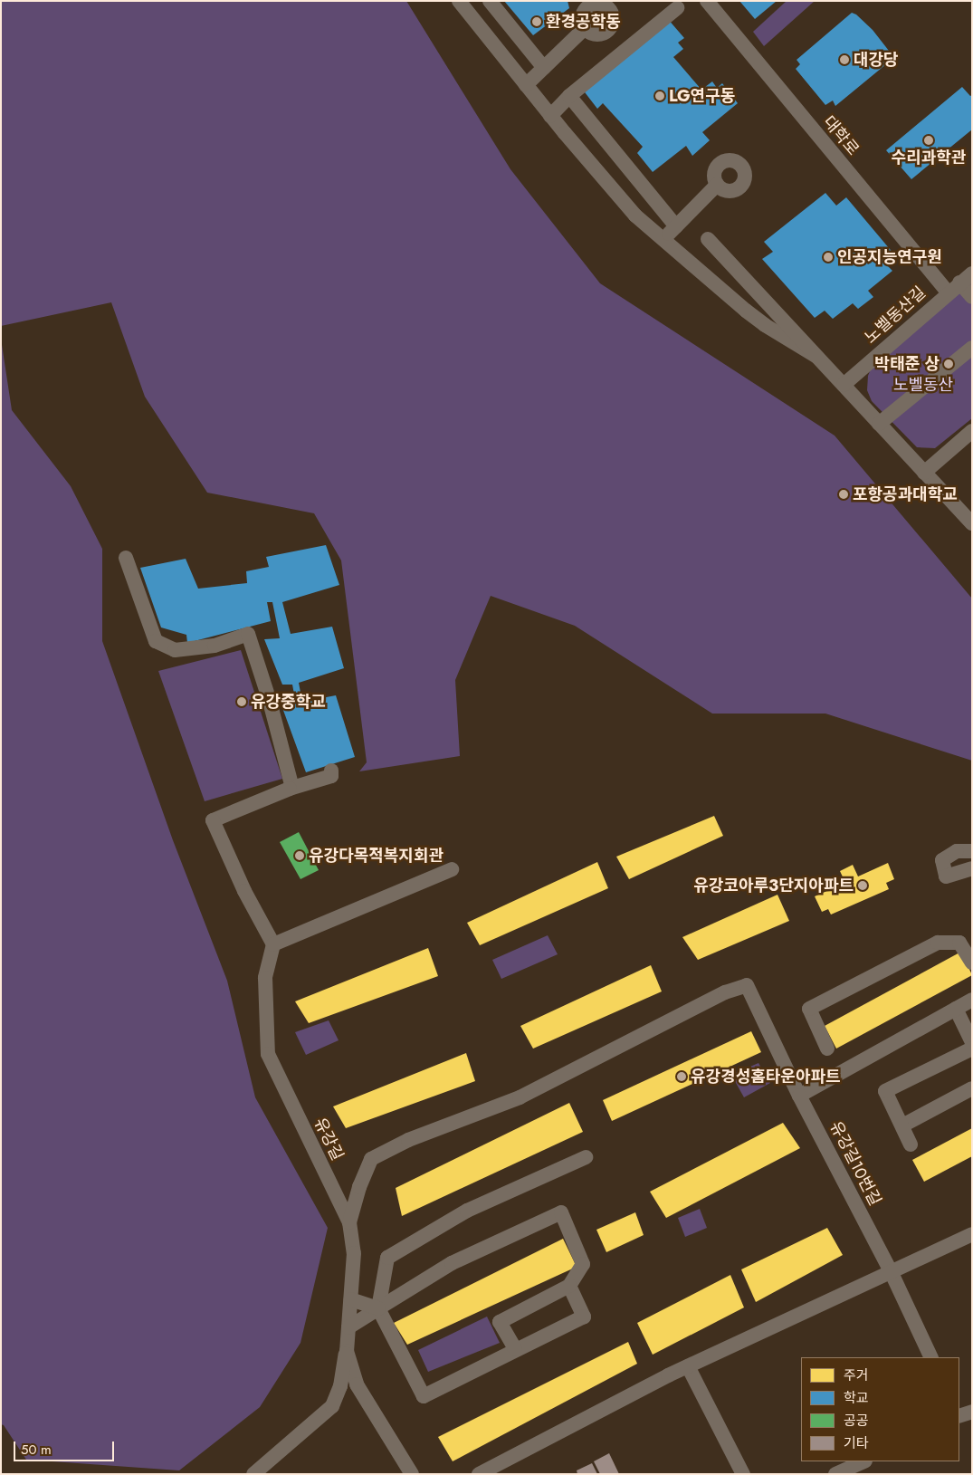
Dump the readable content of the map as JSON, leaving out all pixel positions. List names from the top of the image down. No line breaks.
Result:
{"streets":{"street":["대학로","노벨동산길","유강길","유강길10번길"]},"crossings":[["대학로","노벨동산길"],["유강길","유강길10번길"]],"parks":["노벨동산"],"places":["환경공학동","대강당","LG연구동","수리과학관","인공지능연구원","박태준 상","포항공과대학교","유강중학교","유강다목적복지회관","유강코아루3단지아파트","유강경성홈타운아파트"],"legend":["주거","학교","공공","기타"],"scale_bar":"50 m"}
